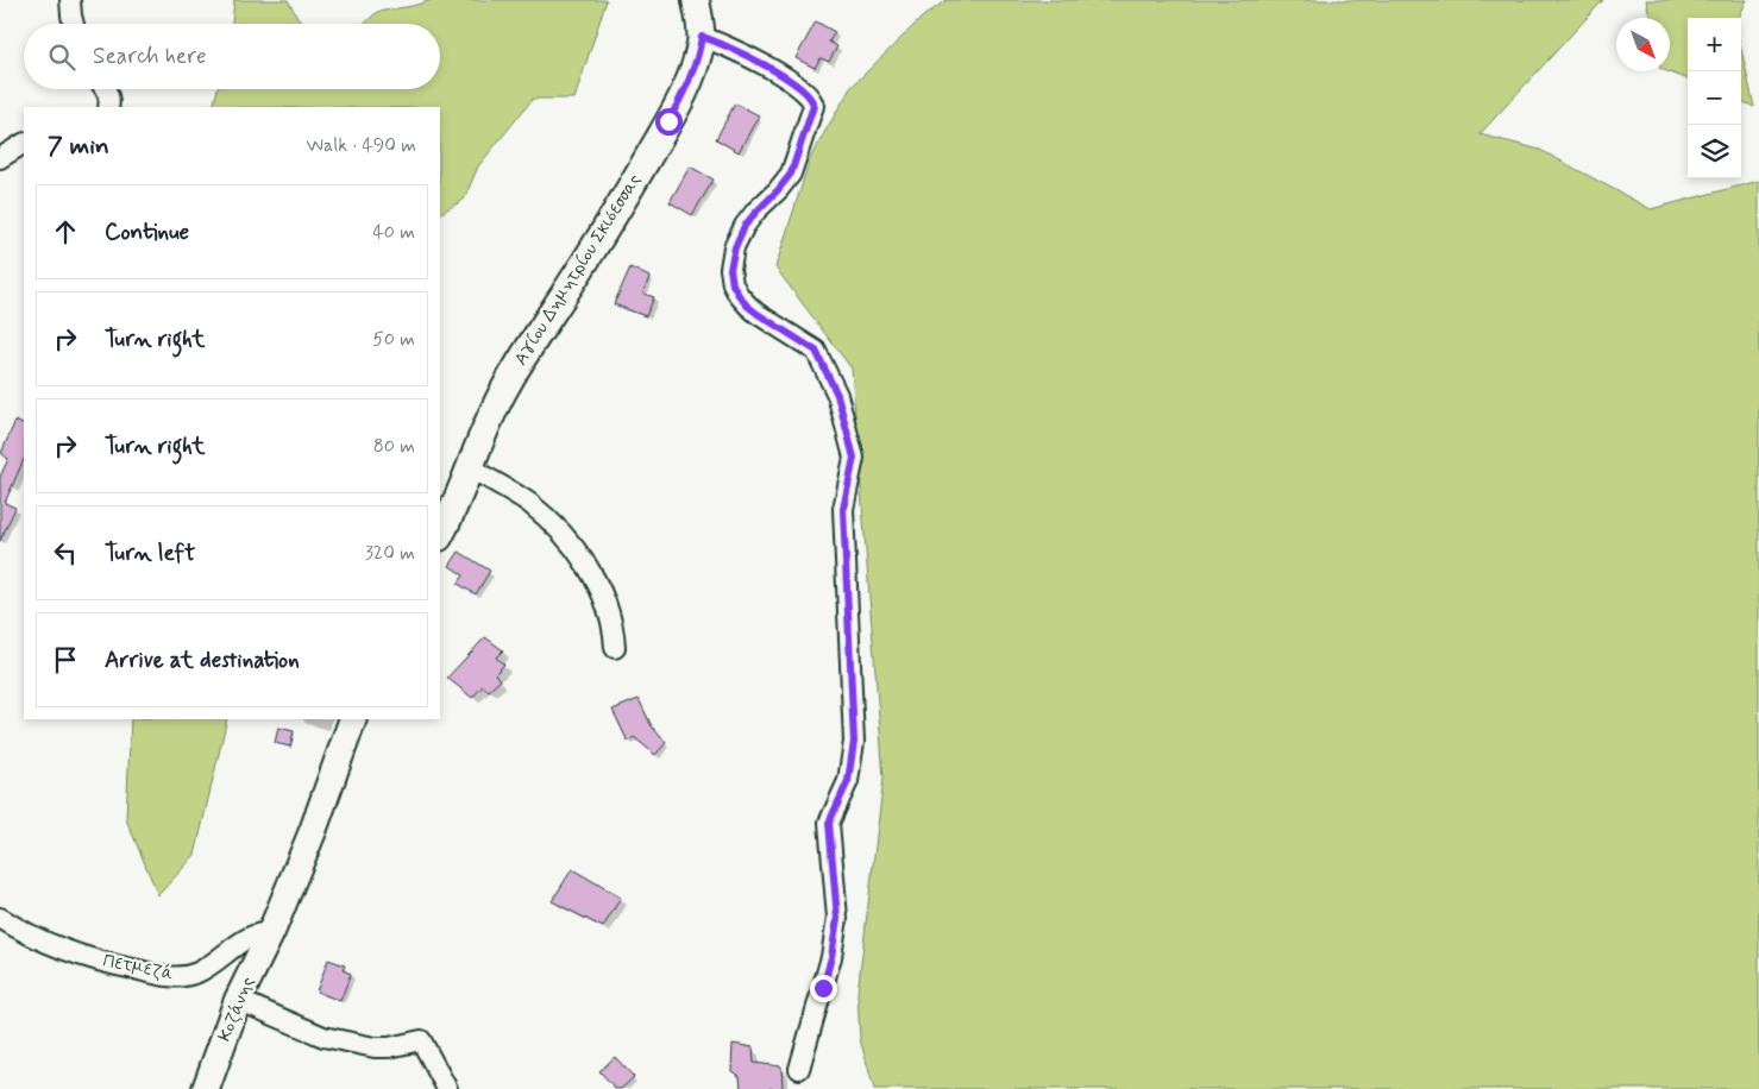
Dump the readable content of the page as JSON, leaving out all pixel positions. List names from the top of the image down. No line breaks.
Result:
{"streets":{"street":["Αγίου Δημητρίου Σκιόεσσας","Πετμεζά","Κοζάνης"]},"crossings":[["Πετμεζά","Κοζάνης"]],"north":"bottom right","page":{"map_buttons":["+","−"],"search":"Search here","heading":["7 min","Walk · 490 m"],"list":[["Continue","40 m"],["Turn right","50 m"],["Turn right","80 m"],["Turn left","320 m"],"Arrive at destination"]}}
